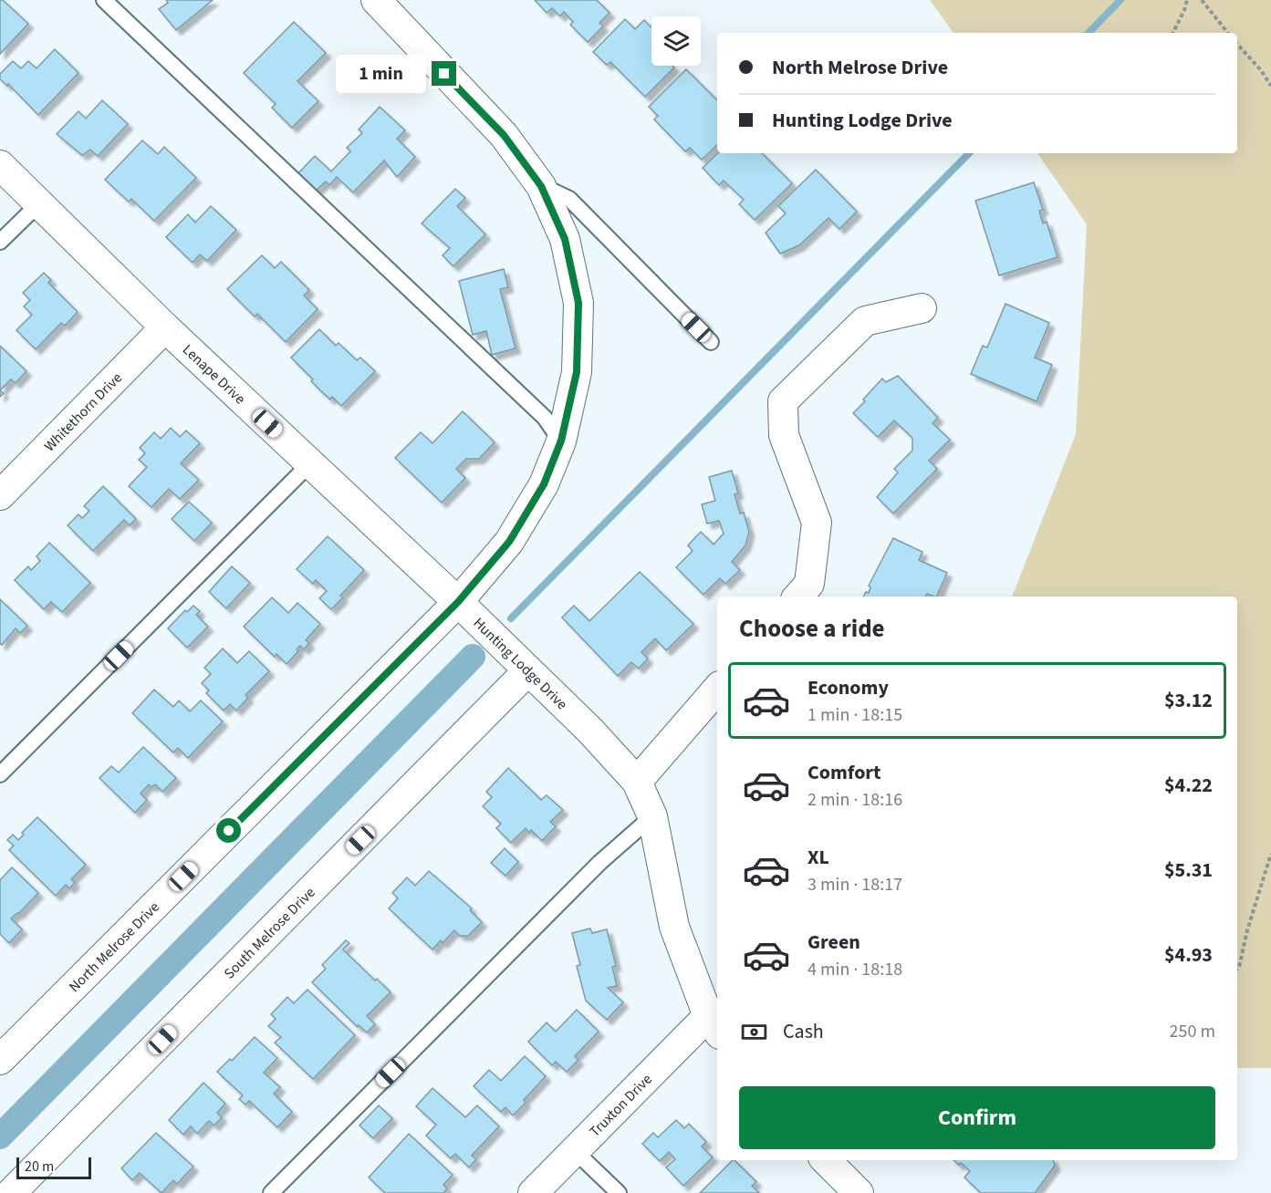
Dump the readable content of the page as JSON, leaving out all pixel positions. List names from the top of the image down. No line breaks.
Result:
{"streets":{"street":["Lenape Drive","Whitethorn Drive","Hunting Lodge Drive","South Melrose Drive","North Melrose Drive","Truxton Drive"]},"crossings":[["Lenape Drive","Whitethorn Drive"],["Lenape Drive","Hunting Lodge Drive"],["Lenape Drive","North Melrose Drive"],["Hunting Lodge Drive","South Melrose Drive"],["Hunting Lodge Drive","North Melrose Drive"],["Hunting Lodge Drive","Truxton Drive"]],"scale_bar":"20 m","page":{"banner":["North Melrose Drive","Hunting Lodge Drive"],"bubble":"1 min","heading":"Choose a ride","list":[{"name":"Economy","note":"1 min · 18:15","value":"$3.12"},{"name":"Comfort","note":"2 min · 18:16","value":"$4.22"},{"name":"XL","note":"3 min · 18:17","value":"$5.31"},{"name":"Green","note":"4 min · 18:18","value":"$4.93"}],"pay":["Cash","250 m"],"buttons":"Confirm","scale":"20 m"}}
